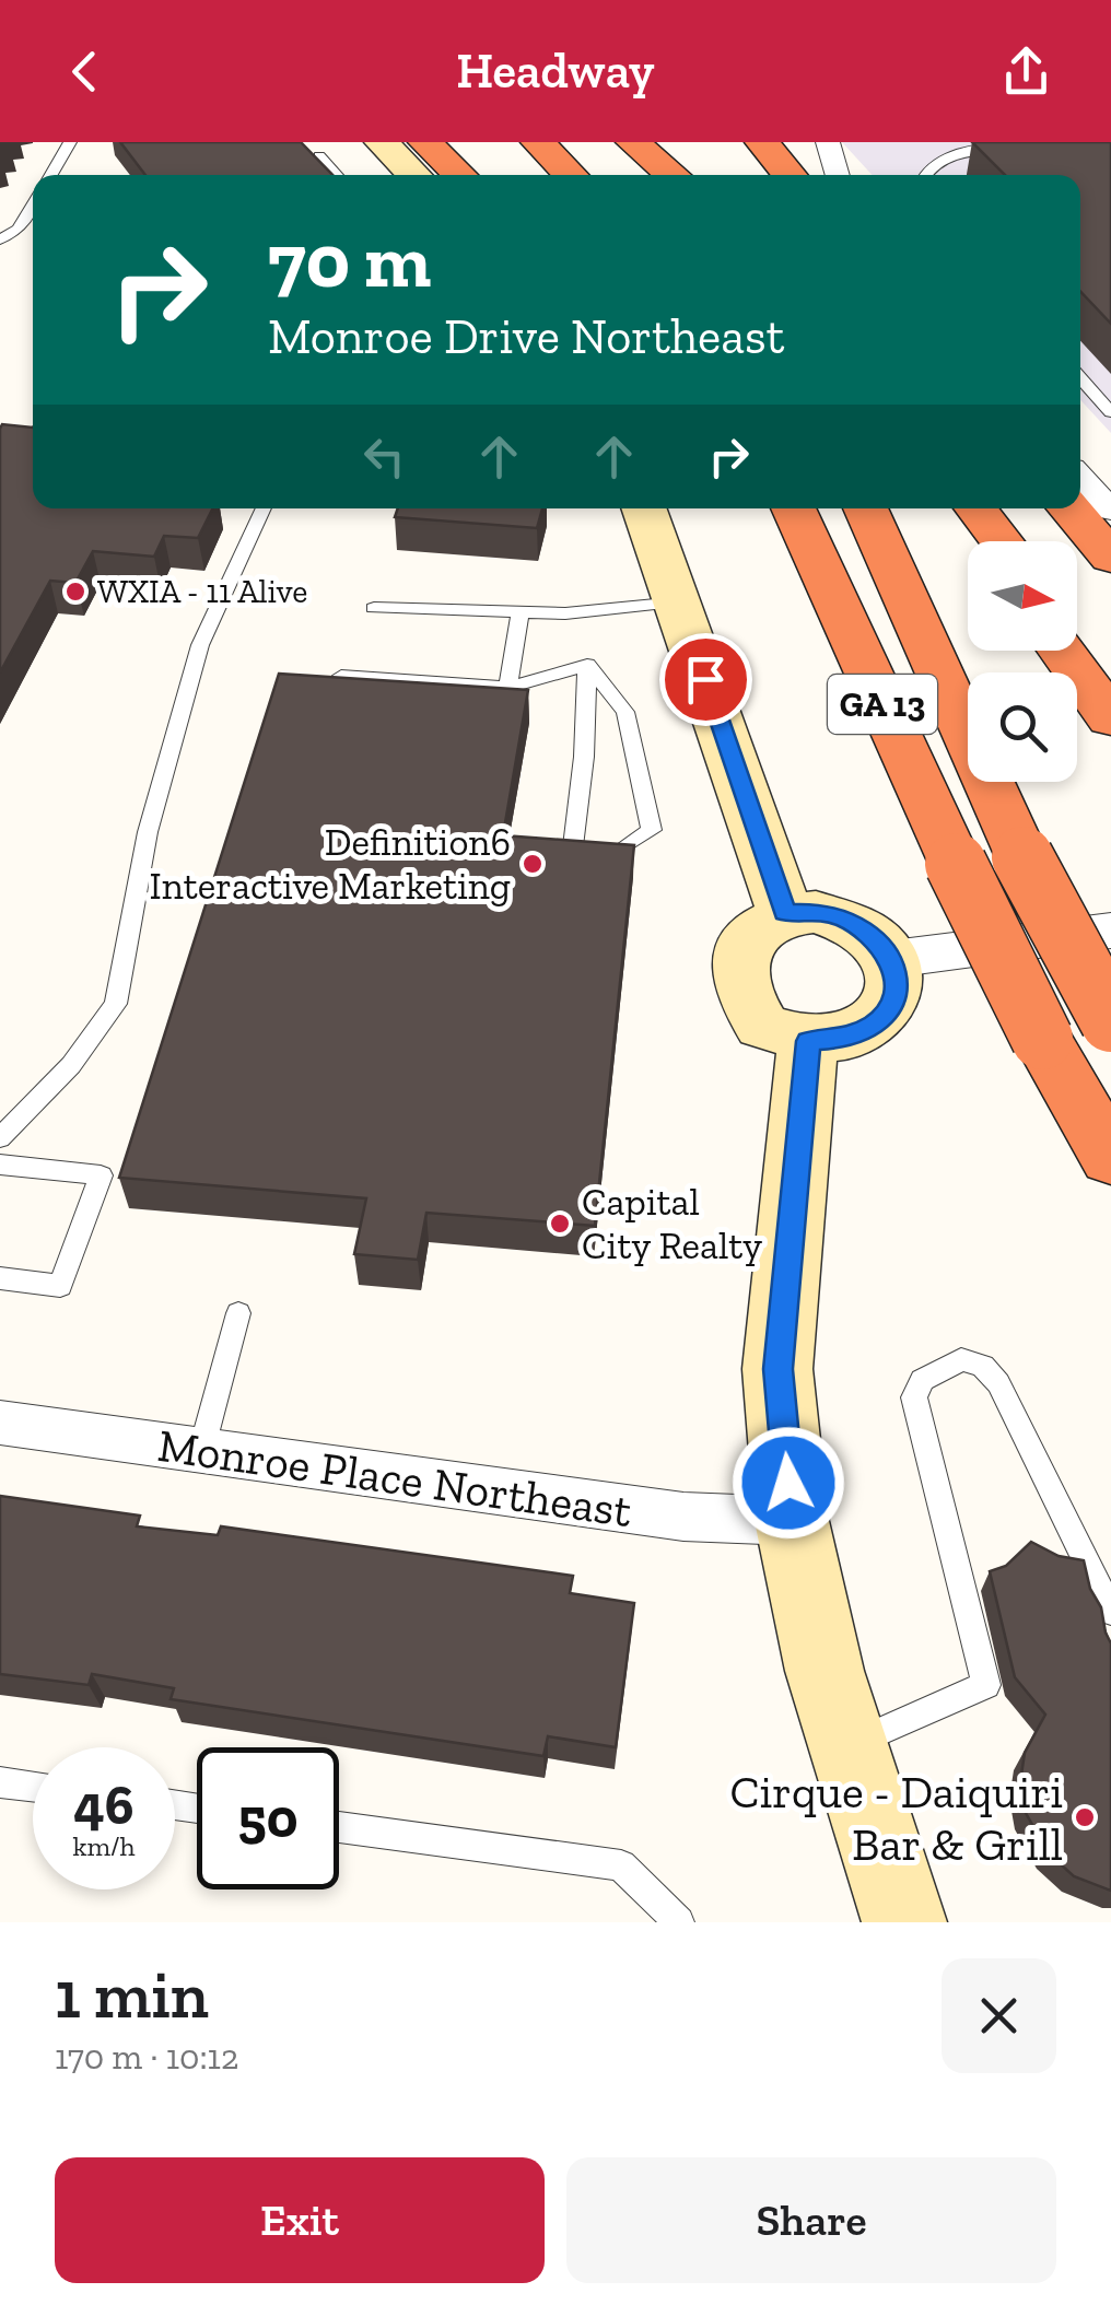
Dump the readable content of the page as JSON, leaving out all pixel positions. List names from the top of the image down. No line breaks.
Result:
{"streets":{"highway":["GA 13"],"street":["Monroe Place Northeast"]},"places":["WXIA - 11 Alive","Definition6 Interactive Marketing","Capital City Realty","Cirque - Daiquiri Bar & Grill"],"north":"right","page":{"header":"Headway","turn":["70 m","Monroe Drive Northeast"],"speed":"46 km/h","limit":"50","heading":["1 min","170 m · 10:12"],"buttons":["Exit","Share"]}}
